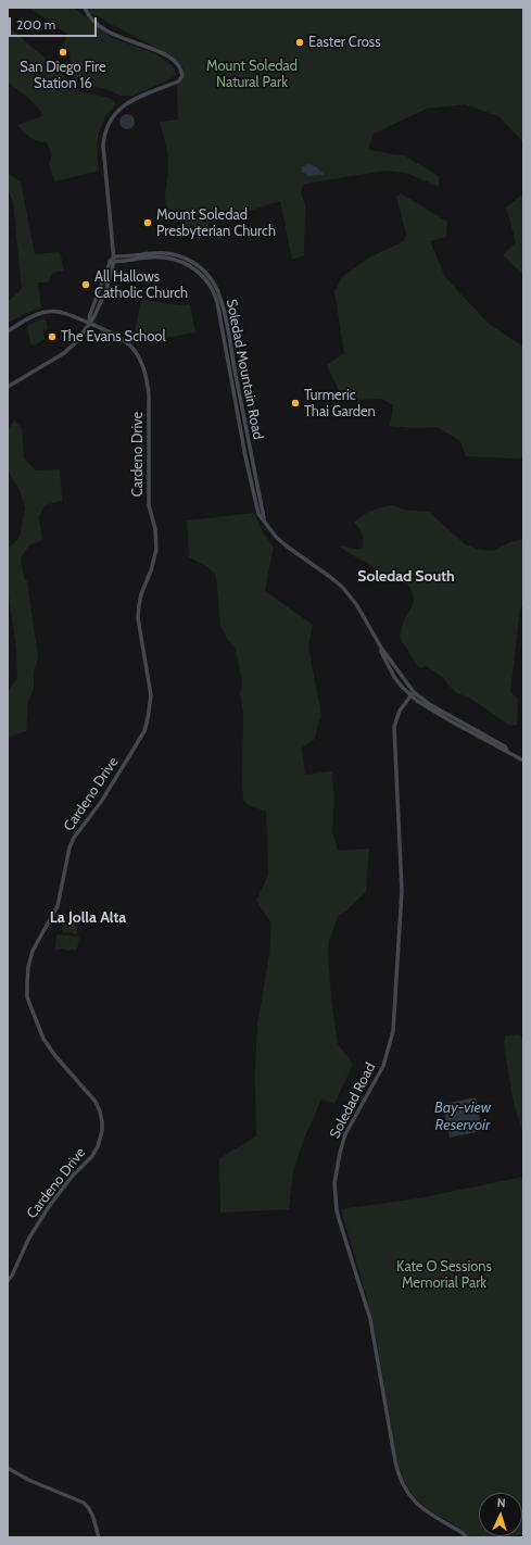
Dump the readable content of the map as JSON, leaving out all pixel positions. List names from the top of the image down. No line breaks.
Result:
{"streets":{"street":["Soledad Mountain Road","Cardeno Drive","Soledad Road"]},"crossings":[["Soledad Mountain Road","Soledad Road"]],"districts":["Soledad South","La Jolla Alta"],"water":["Bay-view Reservoir"],"parks":["Mount Soledad Natural Park","Kate O Sessions Memorial Park"],"places":["Easter Cross","San Diego Fire Station 16","Mount Soledad Presbyterian Church","All Hallows Catholic Church","The Evans School","Turmeric Thai Garden"],"scale_bar":"200 m","north":"top"}
